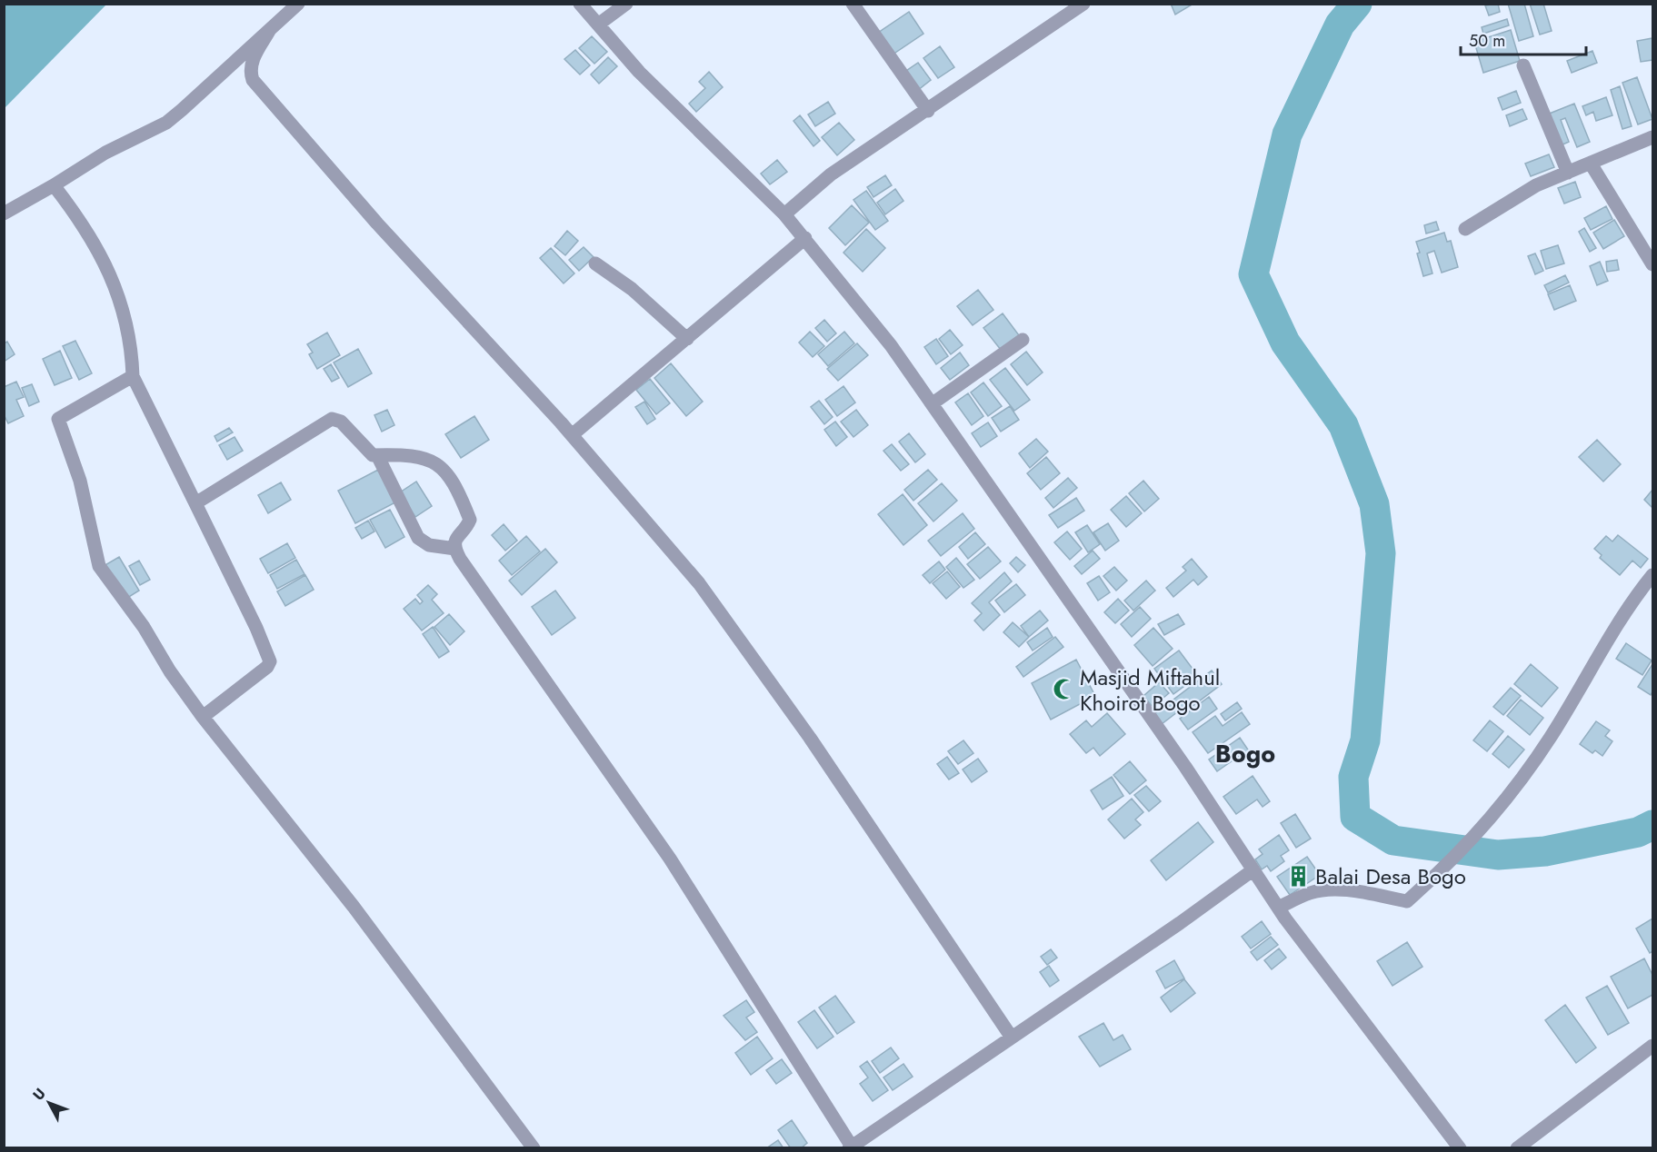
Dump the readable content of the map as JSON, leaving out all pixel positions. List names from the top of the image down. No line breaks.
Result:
{"districts":["Bogo"],"places":{"mosque":["Masjid Miftahul Khoirot Bogo"],"building":["Balai Desa Bogo"]},"scale_bar":"50 m","north":"top left"}
